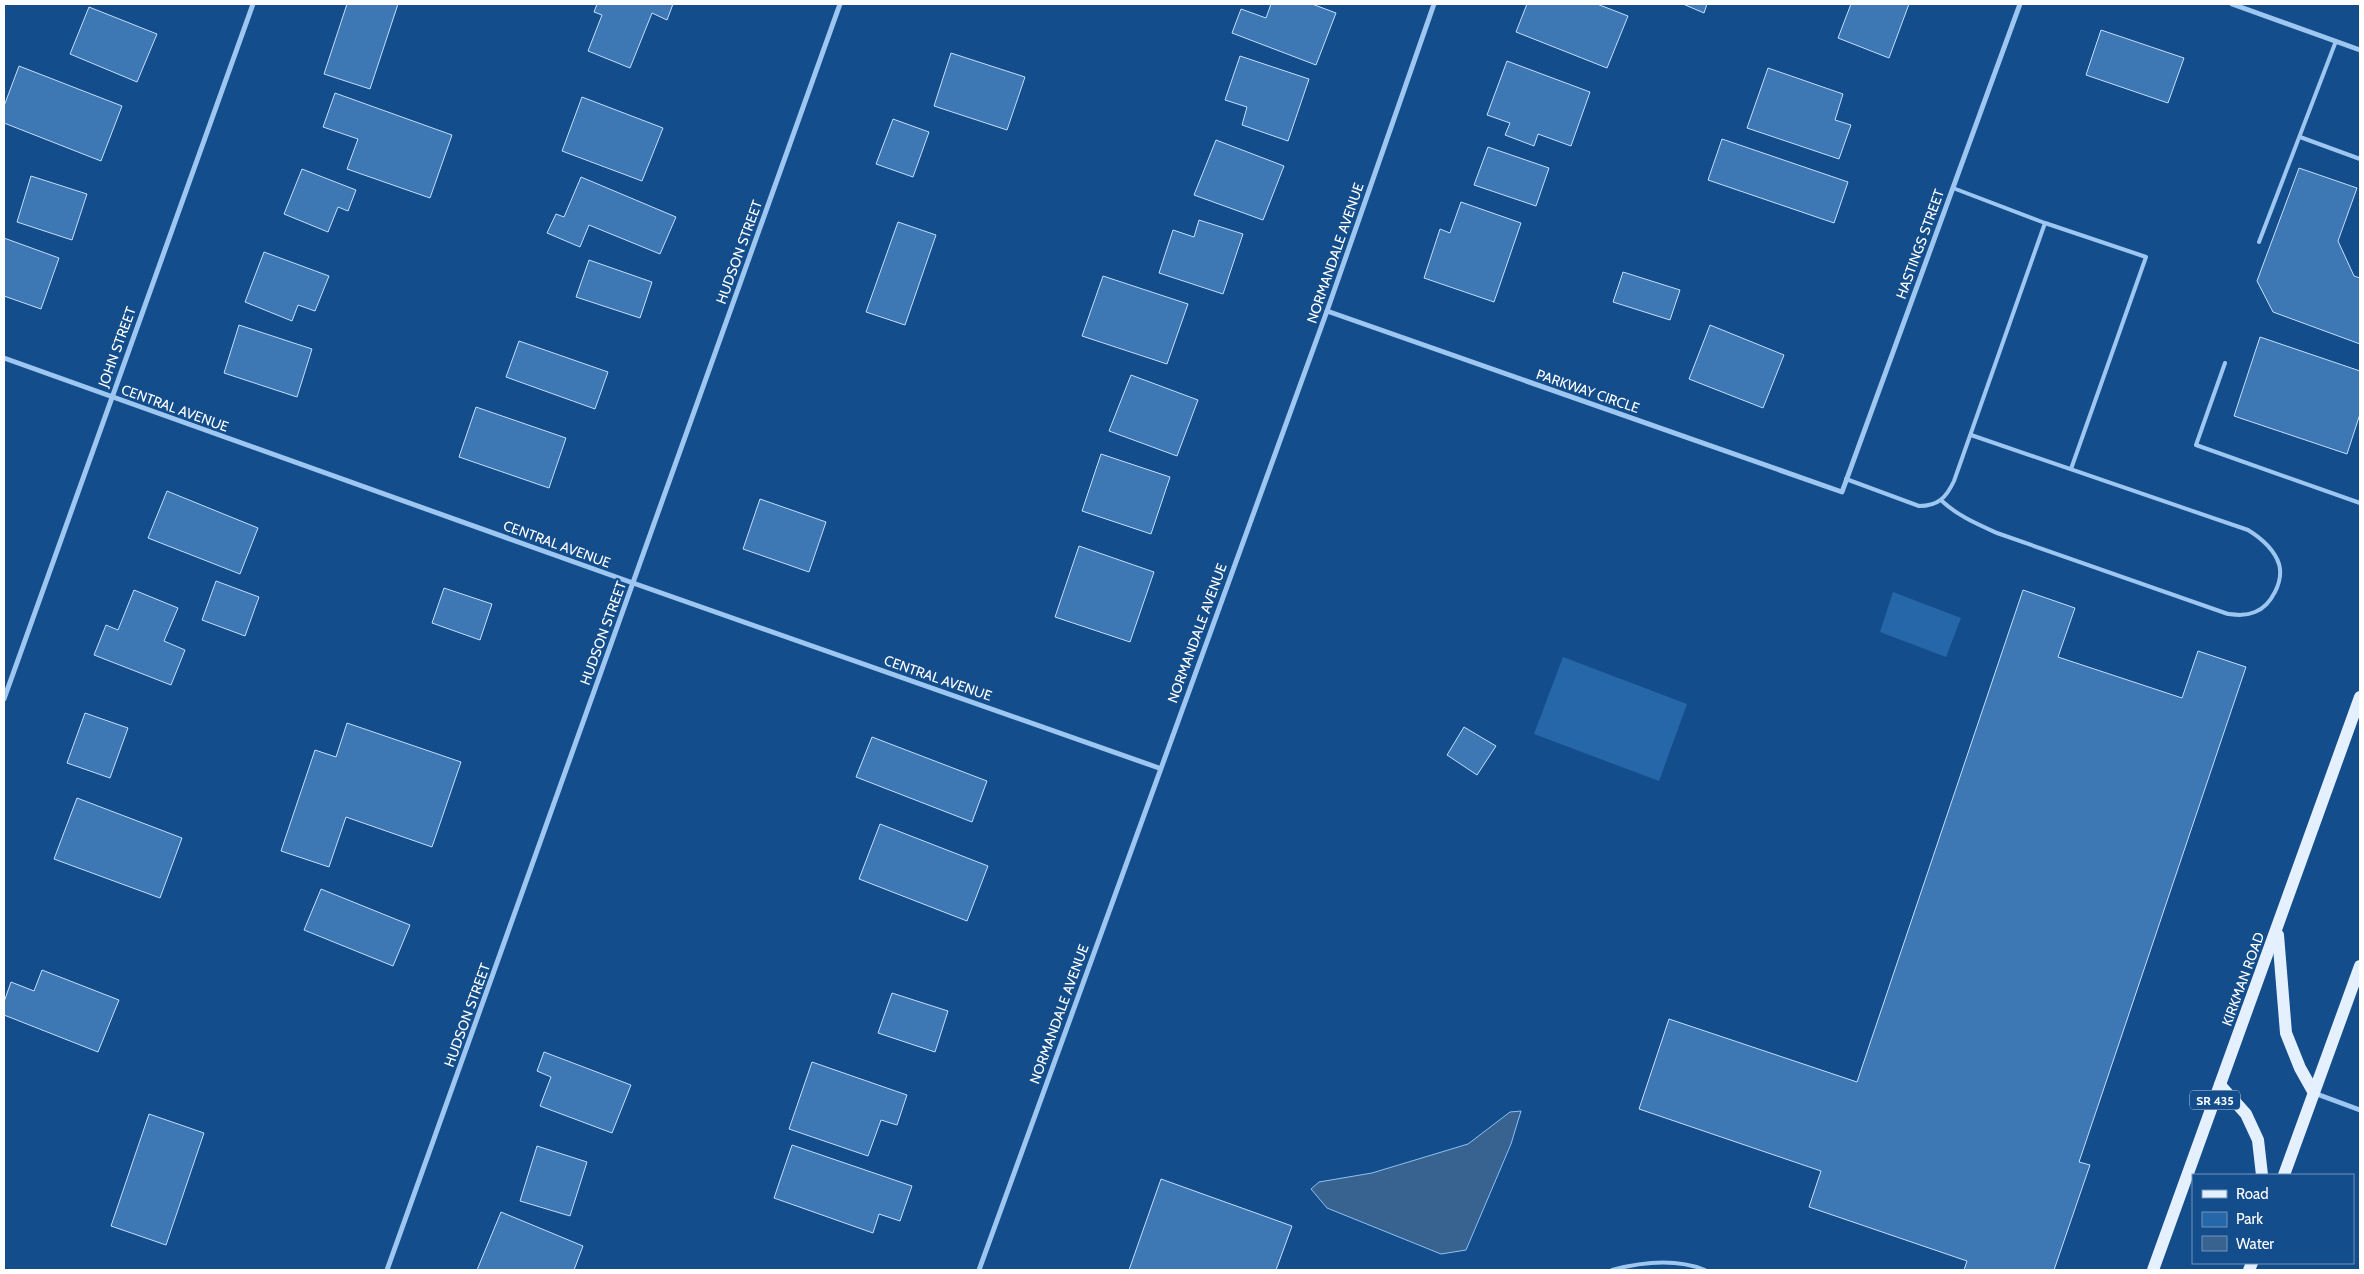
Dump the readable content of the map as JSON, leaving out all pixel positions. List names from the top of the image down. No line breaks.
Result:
{"streets":{"main road":["KIRKMAN ROAD","SR 435"],"street":["HASTINGS STREET","HUDSON STREET","NORMANDALE AVENUE","JOHN STREET","PARKWAY CIRCLE","CENTRAL AVENUE"]},"crossings":[["HASTINGS STREET","PARKWAY CIRCLE"],["HUDSON STREET","CENTRAL AVENUE"],["NORMANDALE AVENUE","PARKWAY CIRCLE"],["NORMANDALE AVENUE","CENTRAL AVENUE"],["JOHN STREET","CENTRAL AVENUE"]],"legend":["Road","Park","Water"]}
